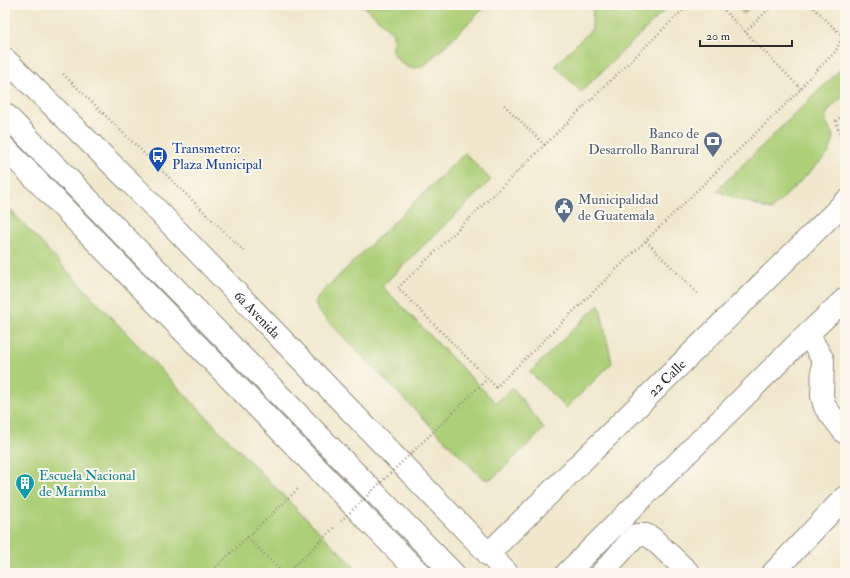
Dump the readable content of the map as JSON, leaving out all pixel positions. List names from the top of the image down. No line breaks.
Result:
{"streets":{"main road":["6a Avenida","22 Calle"]},"crossings":[["6a Avenida","22 Calle"]],"places":{"bank":["Banco de Desarrollo Banrural"],"bus stop":["Transmetro: Plaza Municipal"],"public building":["Municipalidad de Guatemala"],"building":["Escuela Nacional de Marimba"]},"scale_bar":"20 m"}
